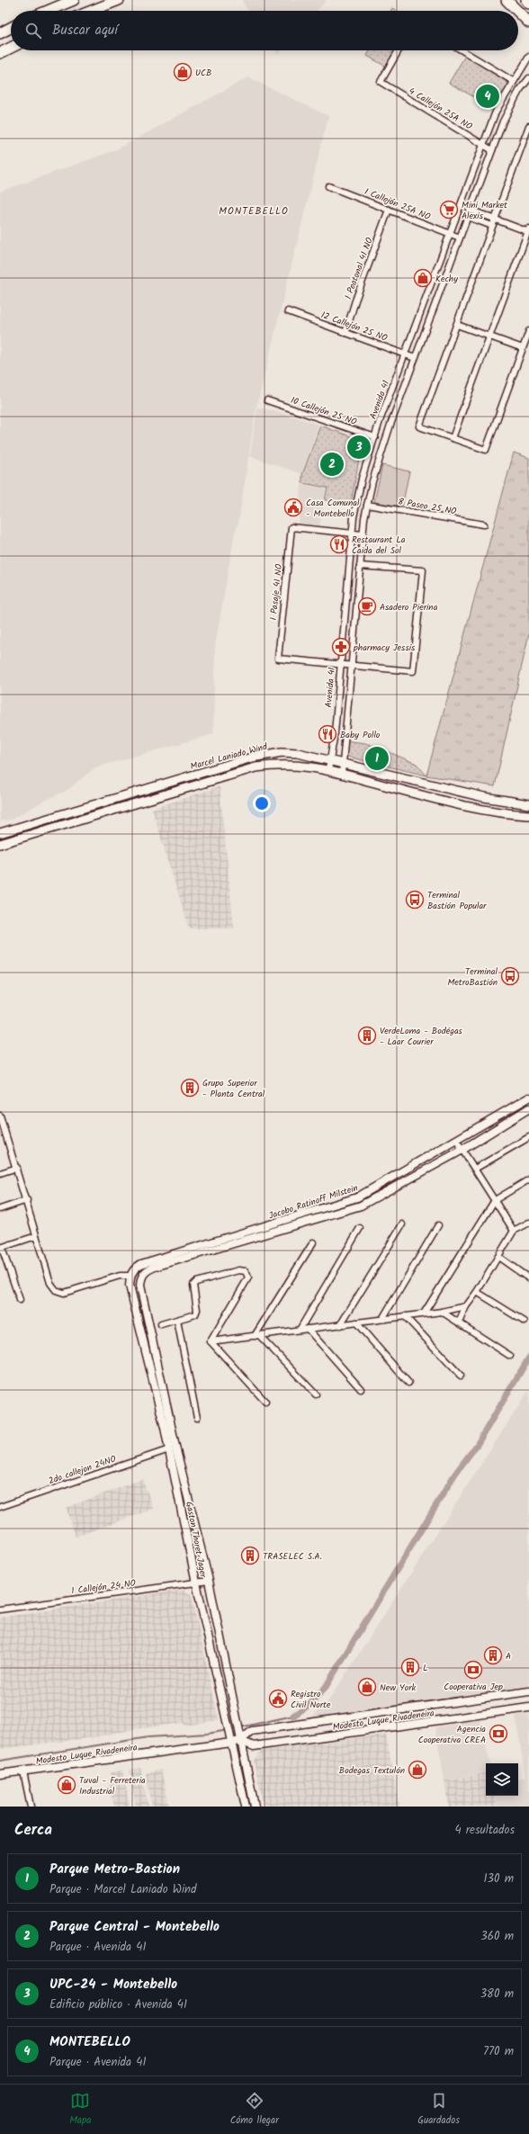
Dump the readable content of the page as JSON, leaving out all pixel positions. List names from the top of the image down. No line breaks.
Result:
{"streets":{"main road":["Marcel Laniado Wind"],"street":["4 Callejón 25A NO","1 Callejón 25A NO","1 Peatonal 41 NO","12 Callejón 25 NO","Avenida 41","10 Callejón 25 NO","8 Paseo 25 NO","1 Pasaje 41 NO","Jacobo Ratinoff Milstein","2do callejon 24NO","Gaston Thoret Jager","1 Callejón 24 NO","Modesto Luque Rivadeneira"]},"crossings":[["4 Callejón 25A NO","Avenida 41"],["1 Callejón 25A NO","1 Peatonal 41 NO"],["1 Callejón 25A NO","Avenida 41"],["1 Peatonal 41 NO","12 Callejón 25 NO"],["12 Callejón 25 NO","Avenida 41"],["Avenida 41","10 Callejón 25 NO"],["Avenida 41","1 Pasaje 41 NO"],["Avenida 41","Marcel Laniado Wind"],["Jacobo Ratinoff Milstein","Gaston Thoret Jager"],["2do callejon 24NO","Gaston Thoret Jager"],["Gaston Thoret Jager","1 Callejón 24 NO"],["Gaston Thoret Jager","Modesto Luque Rivadeneira"]],"districts":["MONTEBELLO"],"places":{"shop":["UCB","Kechy","New York","Bodegas Textulón","Tuval - Ferreteria Industrial"],"supermarket":["Mini Market Alexis"],"public building":["Casa Comunal - Montebello","Registro Civil Norte"],"restaurant":["Restaurant La Caida del Sol","Baby Pollo"],"cafe":["Asadero Pierina"],"pharmacy":["pharmacy Jessis"],"bus stop":["Terminal Bastión Popular","Terminal MetroBastión"],"building":["VerdeLoma - Bodégas - Laar Courier","Grupo Superior - Planta Central","TRASELEC S.A.","A","L"],"bank":["Cooperativa Jep","Agencia Cooperativa CREA"]},"page":{"search":"Buscar aquí","pins":["4","3","2","1"],"heading":["Cerca","4 resultados"],"list":[{"mark":"1","name":"Parque Metro-Bastion","note":"Parque · Marcel Laniado Wind","value":"130 m"},{"mark":"2","name":"Parque Central - Montebello","note":"Parque · Avenida 41","value":"360 m"},{"mark":"3","name":"UPC-24 - Montebello","note":"Edificio público · Avenida 41","value":"380 m"},{"mark":"4","name":"MONTEBELLO","note":"Parque · Avenida 41","value":"770 m"}],"nav":["Mapa","Cómo llegar","Guardados"]}}
